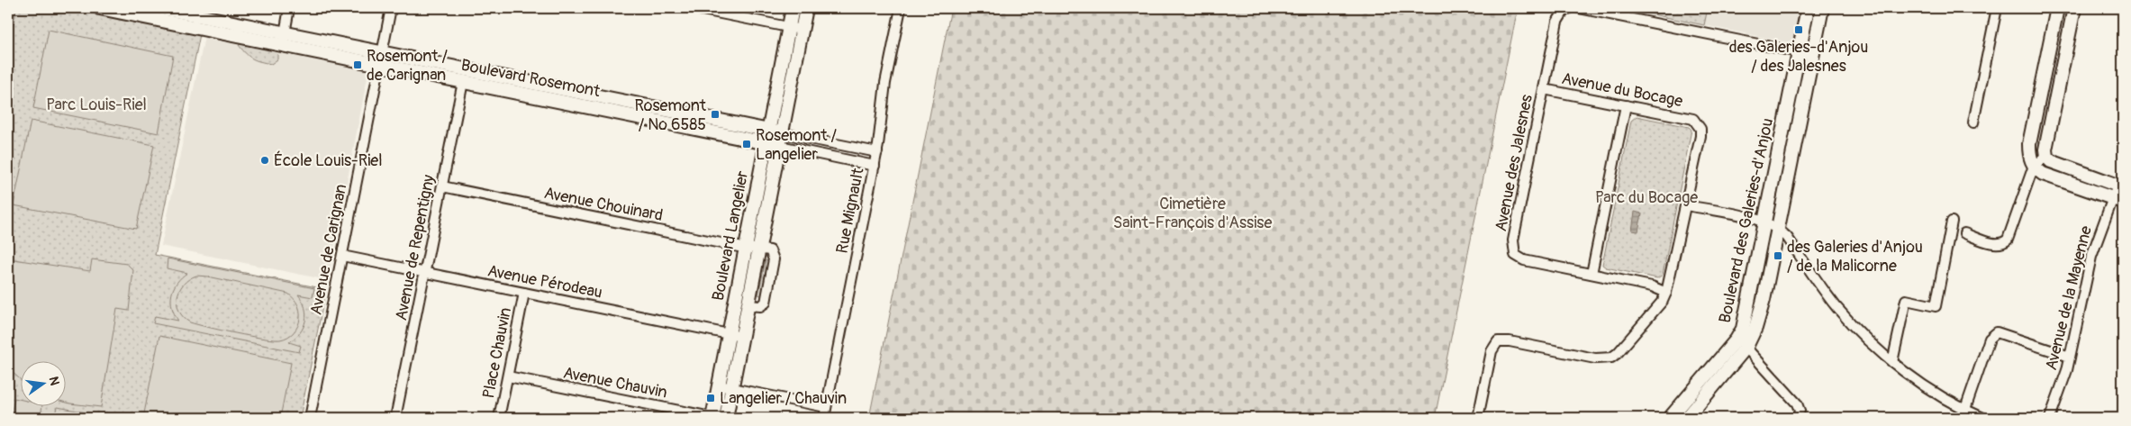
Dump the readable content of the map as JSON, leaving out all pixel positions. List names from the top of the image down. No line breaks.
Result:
{"streets":{"main road":["Boulevard Rosemont","Boulevard des Galeries-d'Anjou","Boulevard Langelier"],"street":["Avenue du Bocage","Avenue des Jalesnes","Avenue Chouinard","Rue Mignault","Avenue de Repentigny","Avenue de Carignan","Avenue Pérodeau","Avenue de la Mayenne","Place Chauvin","Avenue Chauvin"]},"crossings":[["Boulevard Rosemont","Rue Mignault"],["Boulevard Rosemont","Boulevard Langelier"],["Boulevard Rosemont","Avenue de Repentigny"],["Boulevard Rosemont","Avenue de Carignan"],["Avenue du Bocage","Avenue des Jalesnes"],["Avenue Chouinard","Boulevard Langelier"],["Avenue Chouinard","Avenue de Repentigny"],["Boulevard Langelier","Avenue Pérodeau"],["Boulevard Langelier","Avenue Chauvin"],["Avenue de Repentigny","Avenue Pérodeau"],["Avenue de Carignan","Avenue Pérodeau"],["Avenue Pérodeau","Place Chauvin"],["Place Chauvin","Avenue Chauvin"]],"parks":["Parc Louis-Riel","Parc du Bocage","Cimetière Saint-François d'Assise"],"places":{"transit":["des Galeries-d'Anjou / des Jalesnes","Rosemont / de Carignan","Rosemont / No 6585","Rosemont / Langelier","des Galeries d'Anjou / de la Malicorne","Langelier / Chauvin"],"other":["École Louis-Riel"]},"north":"right"}
